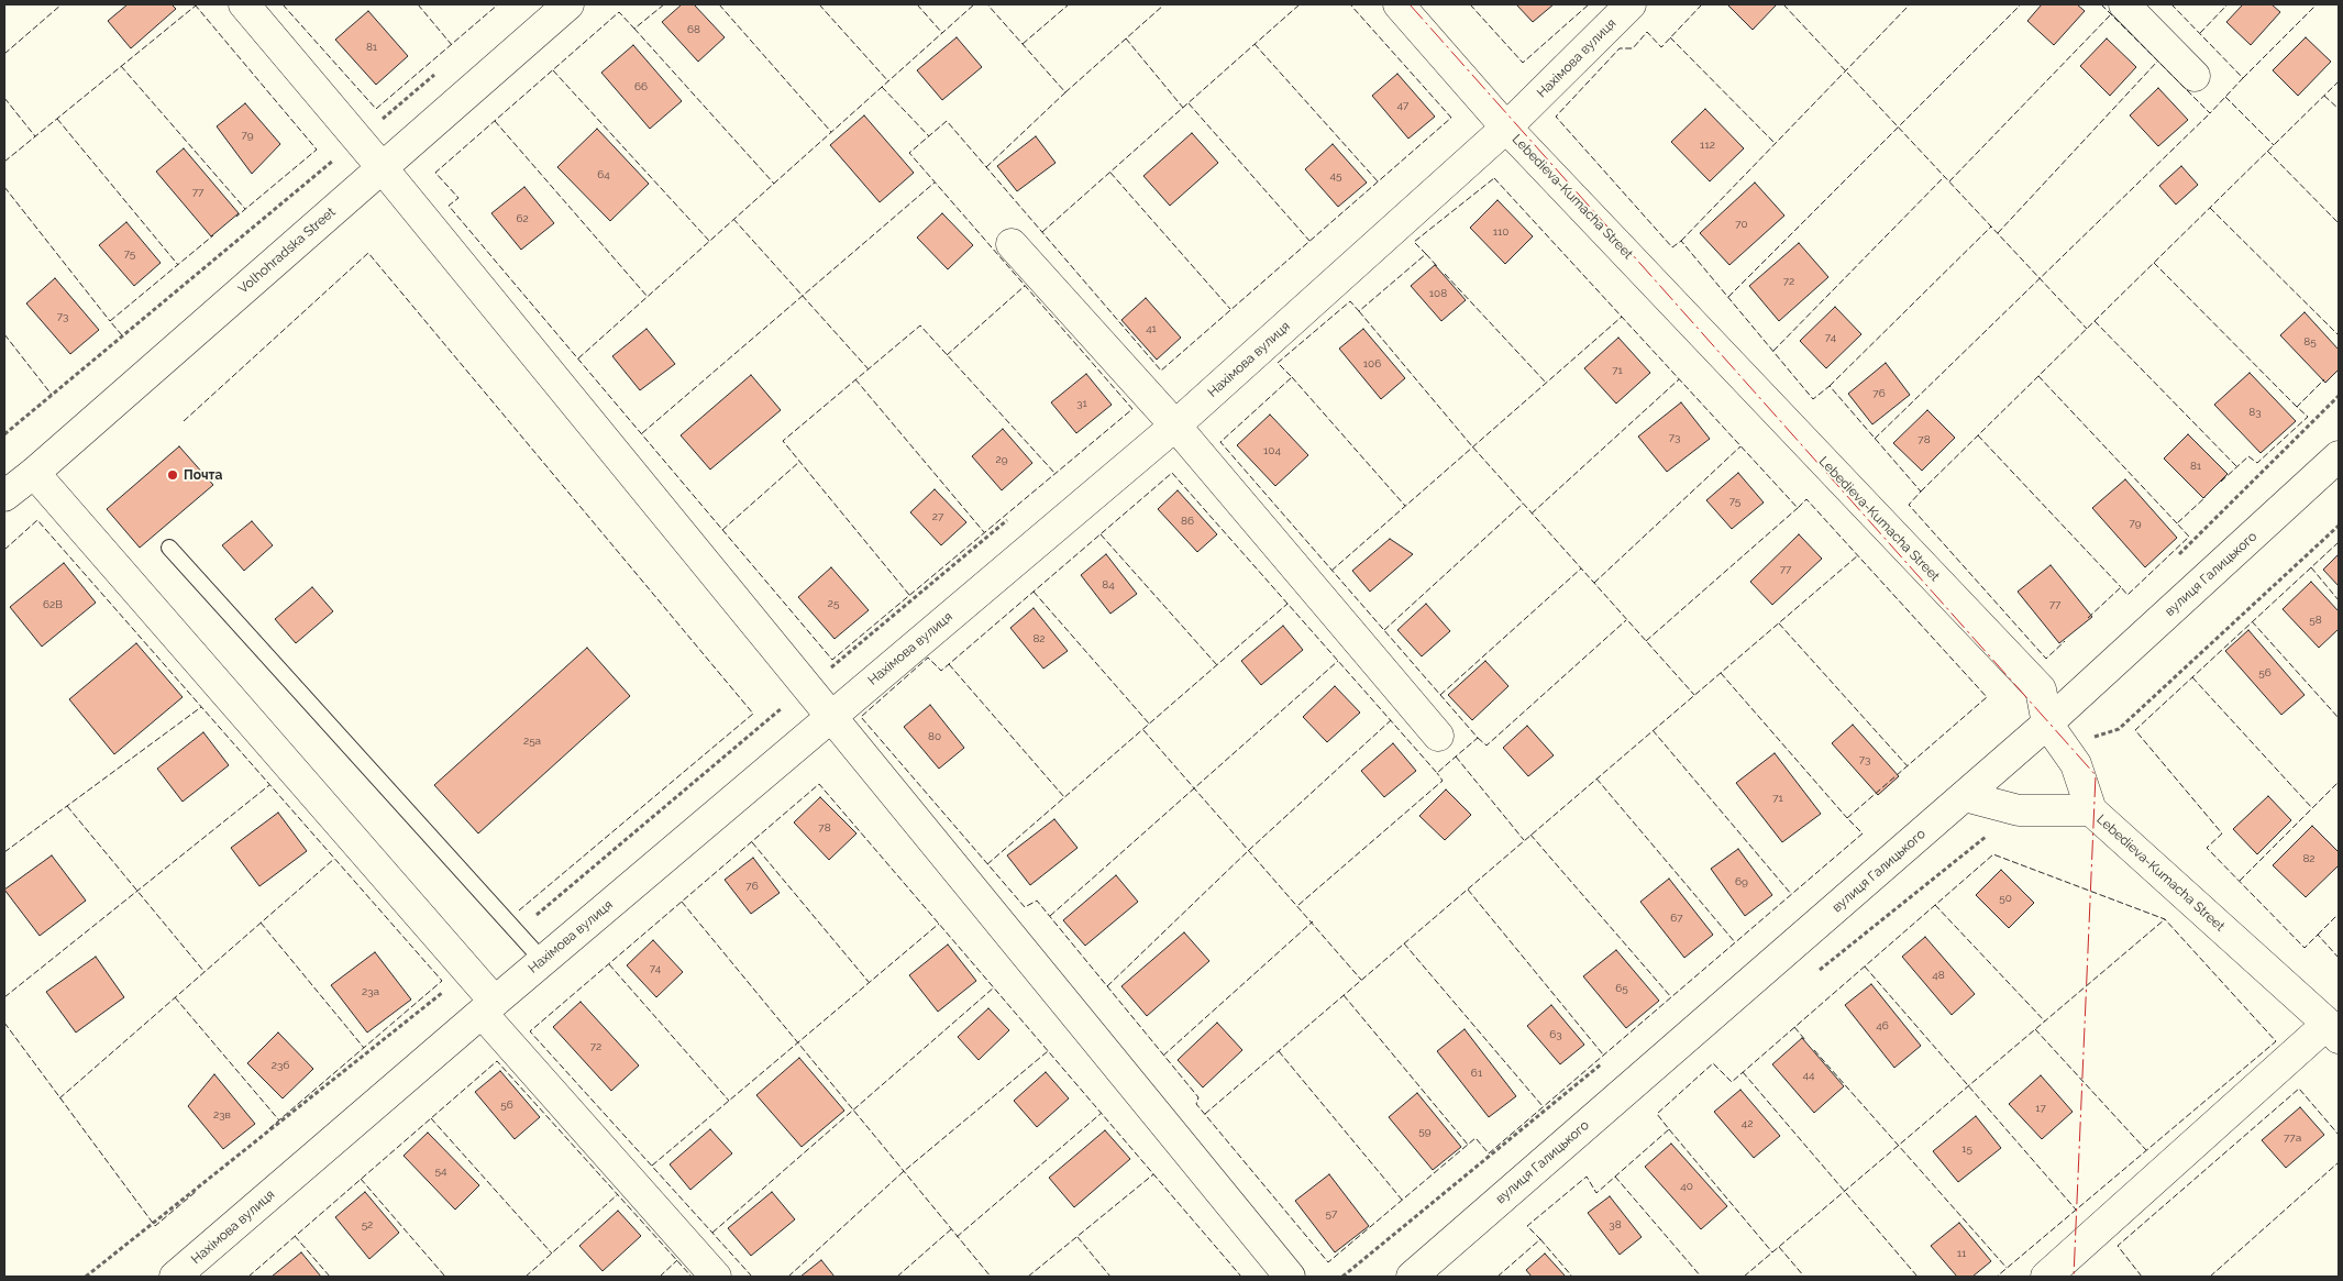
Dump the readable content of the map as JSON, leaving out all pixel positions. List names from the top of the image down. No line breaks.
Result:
{"streets":{"street":["Нахімова вулиця","Lebedieva-Kumacha Street","Volhohradska Street","вулиця Галицького"]},"crossings":[["Нахімова вулиця","Lebedieva-Kumacha Street"],["Lebedieva-Kumacha Street","вулиця Галицького"]],"places":["Почта"],"house_numbers":["68","81","66","47","79","112","64","45","77","62","70","110","75","72","108","73","41","74","85","106","71","76","31","83","73","78","104","29","81","75","27","86","79","77","84","25","62В","77","58","82","56","80","25а","73","71","78","82","69","76","50","67","74","48","65","23а","46","63","72","23б","61","44","56","17","23в","42","59","77а","15","54","40","57","52","38","11"]}
